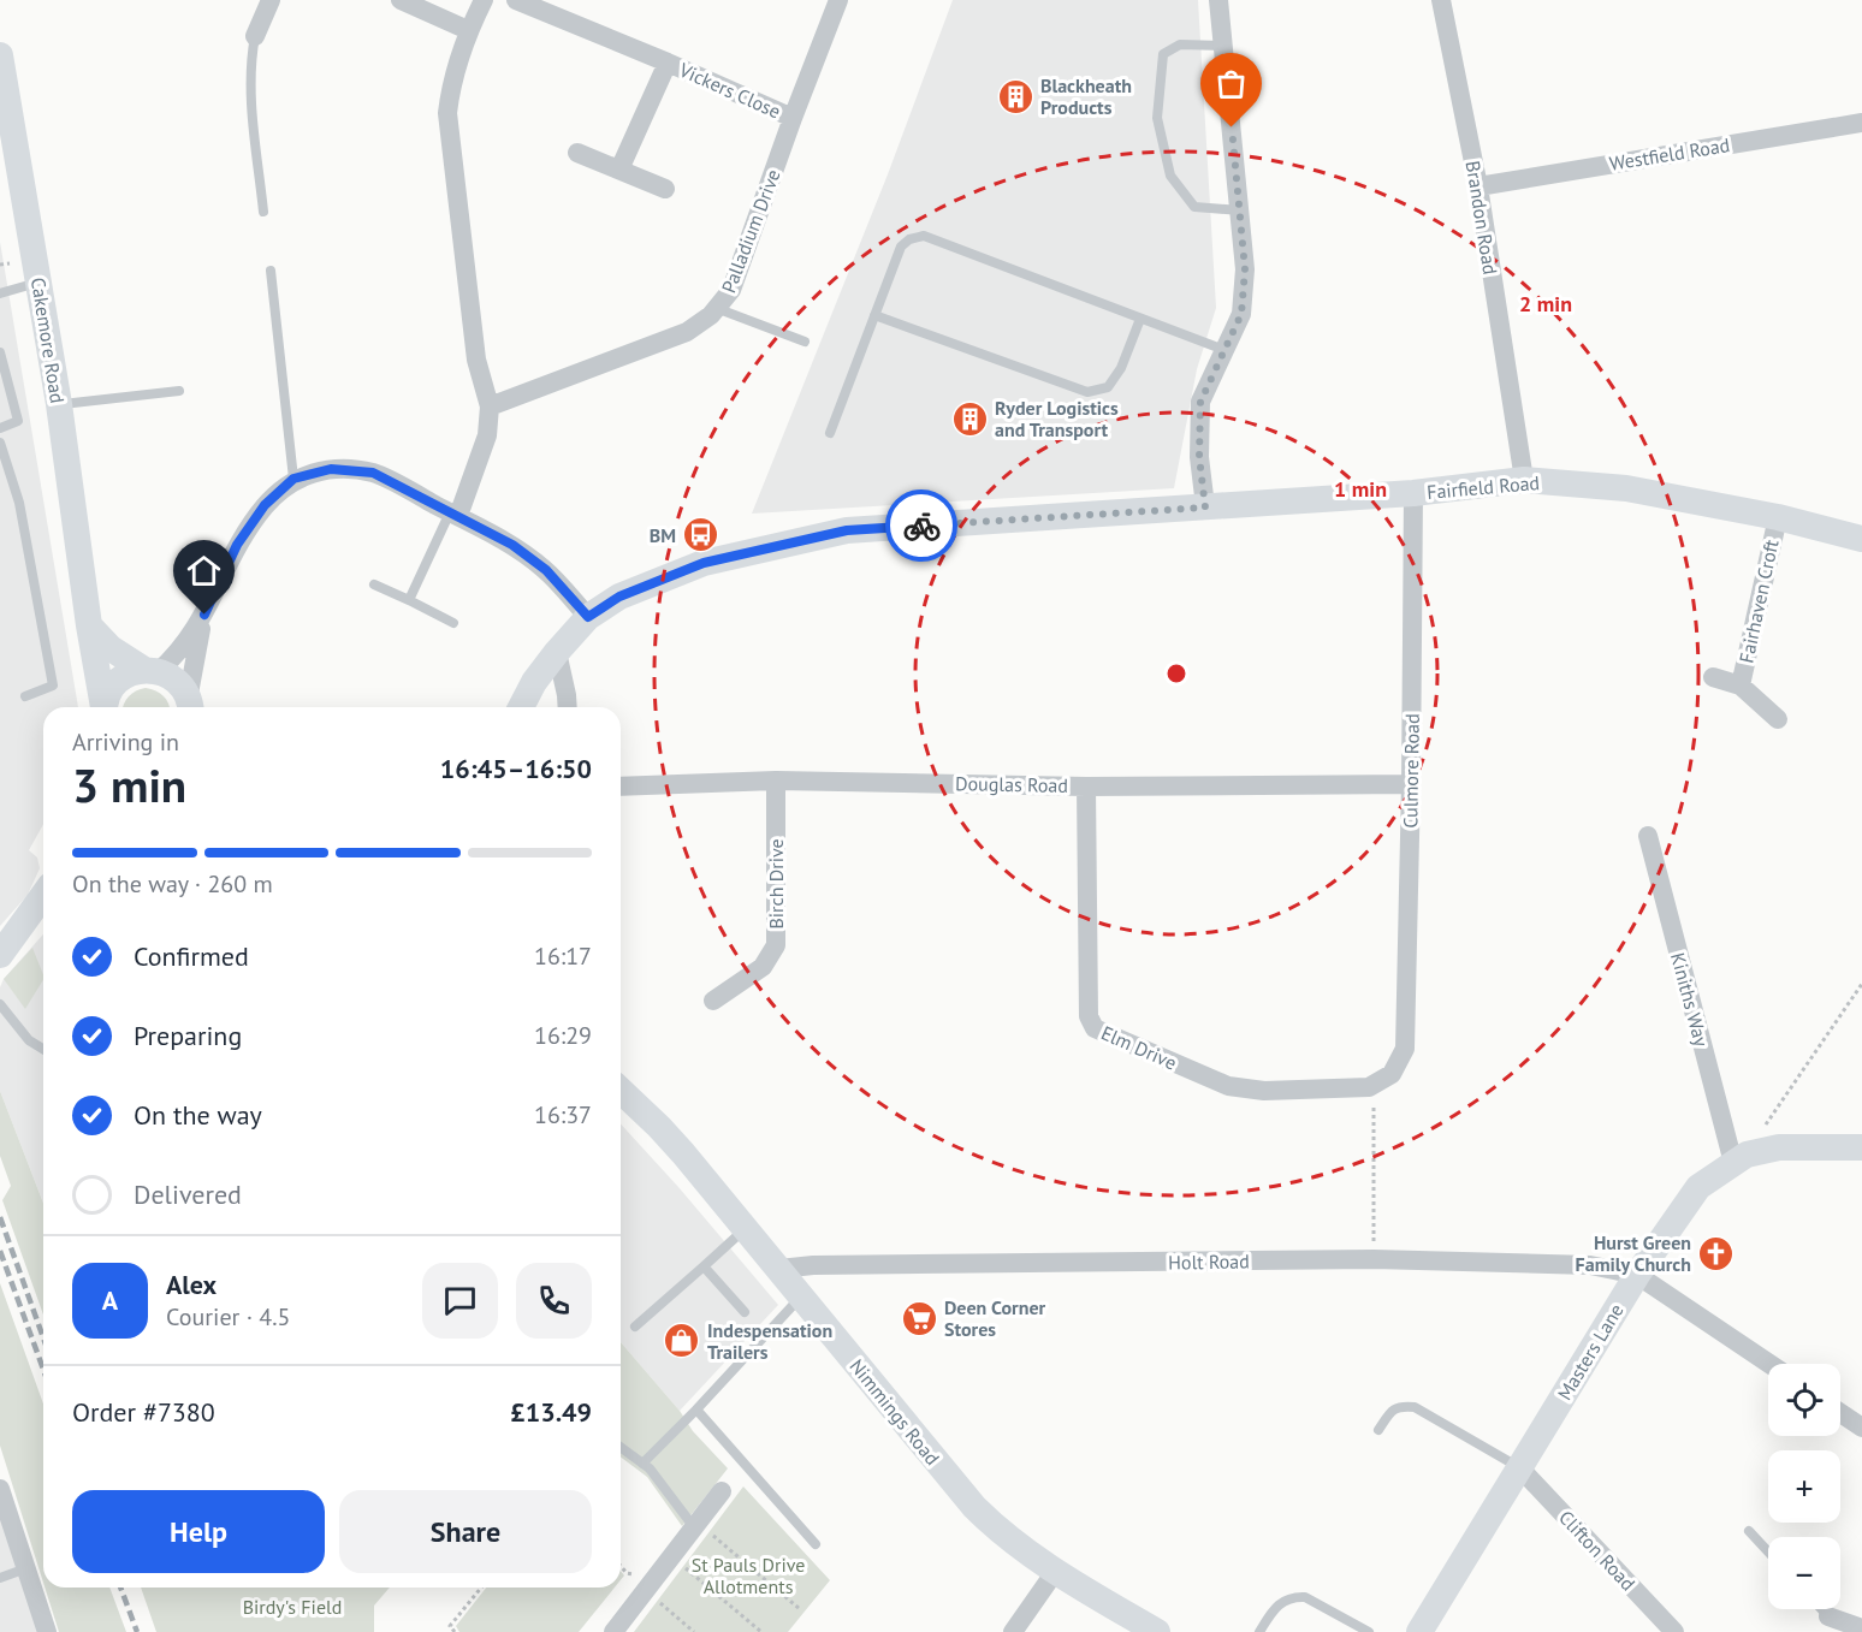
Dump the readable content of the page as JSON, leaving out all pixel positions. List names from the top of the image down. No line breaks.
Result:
{"streets":{"main road":["Cakemore Road","Fairfield Road","Masters Lane","Nimmings Road"],"street":["Vickers Close","Westfield Road","Brandon Road","Palladium Drive","Fairhaven Croft","Culmore Road","Douglas Road","Birch Drive","Kiniths Way","Elm Drive","Holt Road","Clifton Road"]},"crossings":[["Vickers Close","Palladium Drive"],["Westfield Road","Brandon Road"],["Brandon Road","Fairfield Road"],["Fairfield Road","Fairhaven Croft"],["Fairfield Road","Culmore Road"],["Culmore Road","Douglas Road"],["Culmore Road","Elm Drive"],["Douglas Road","Birch Drive"],["Douglas Road","Elm Drive"],["Kiniths Way","Masters Lane"],["Holt Road","Masters Lane"],["Holt Road","Nimmings Road"],["Masters Lane","Clifton Road"]],"parks":["St Pauls Drive Allotments","Birdy's Field"],"places":{"building":["Blackheath Products","Ryder Logistics and Transport"],"bus stop":["BM"],"church":["Hurst Green Family Church"],"supermarket":["Deen Corner Stores"],"shop":["Indespensation Trailers"]},"page":{"heading":["3 min","Arriving in","16:45–16:50"],"panel":["Alex","Courier · 4.5","Order #7380","£13.49"],"bar":"On the way · 260 m","list":[["Confirmed","16:17"],["Preparing","16:29"],["On the way","16:37"],"Delivered"],"round":"A","map_buttons":["+","−"],"buttons":["Help","Share"]},"rings":["2 min","1 min"]}
